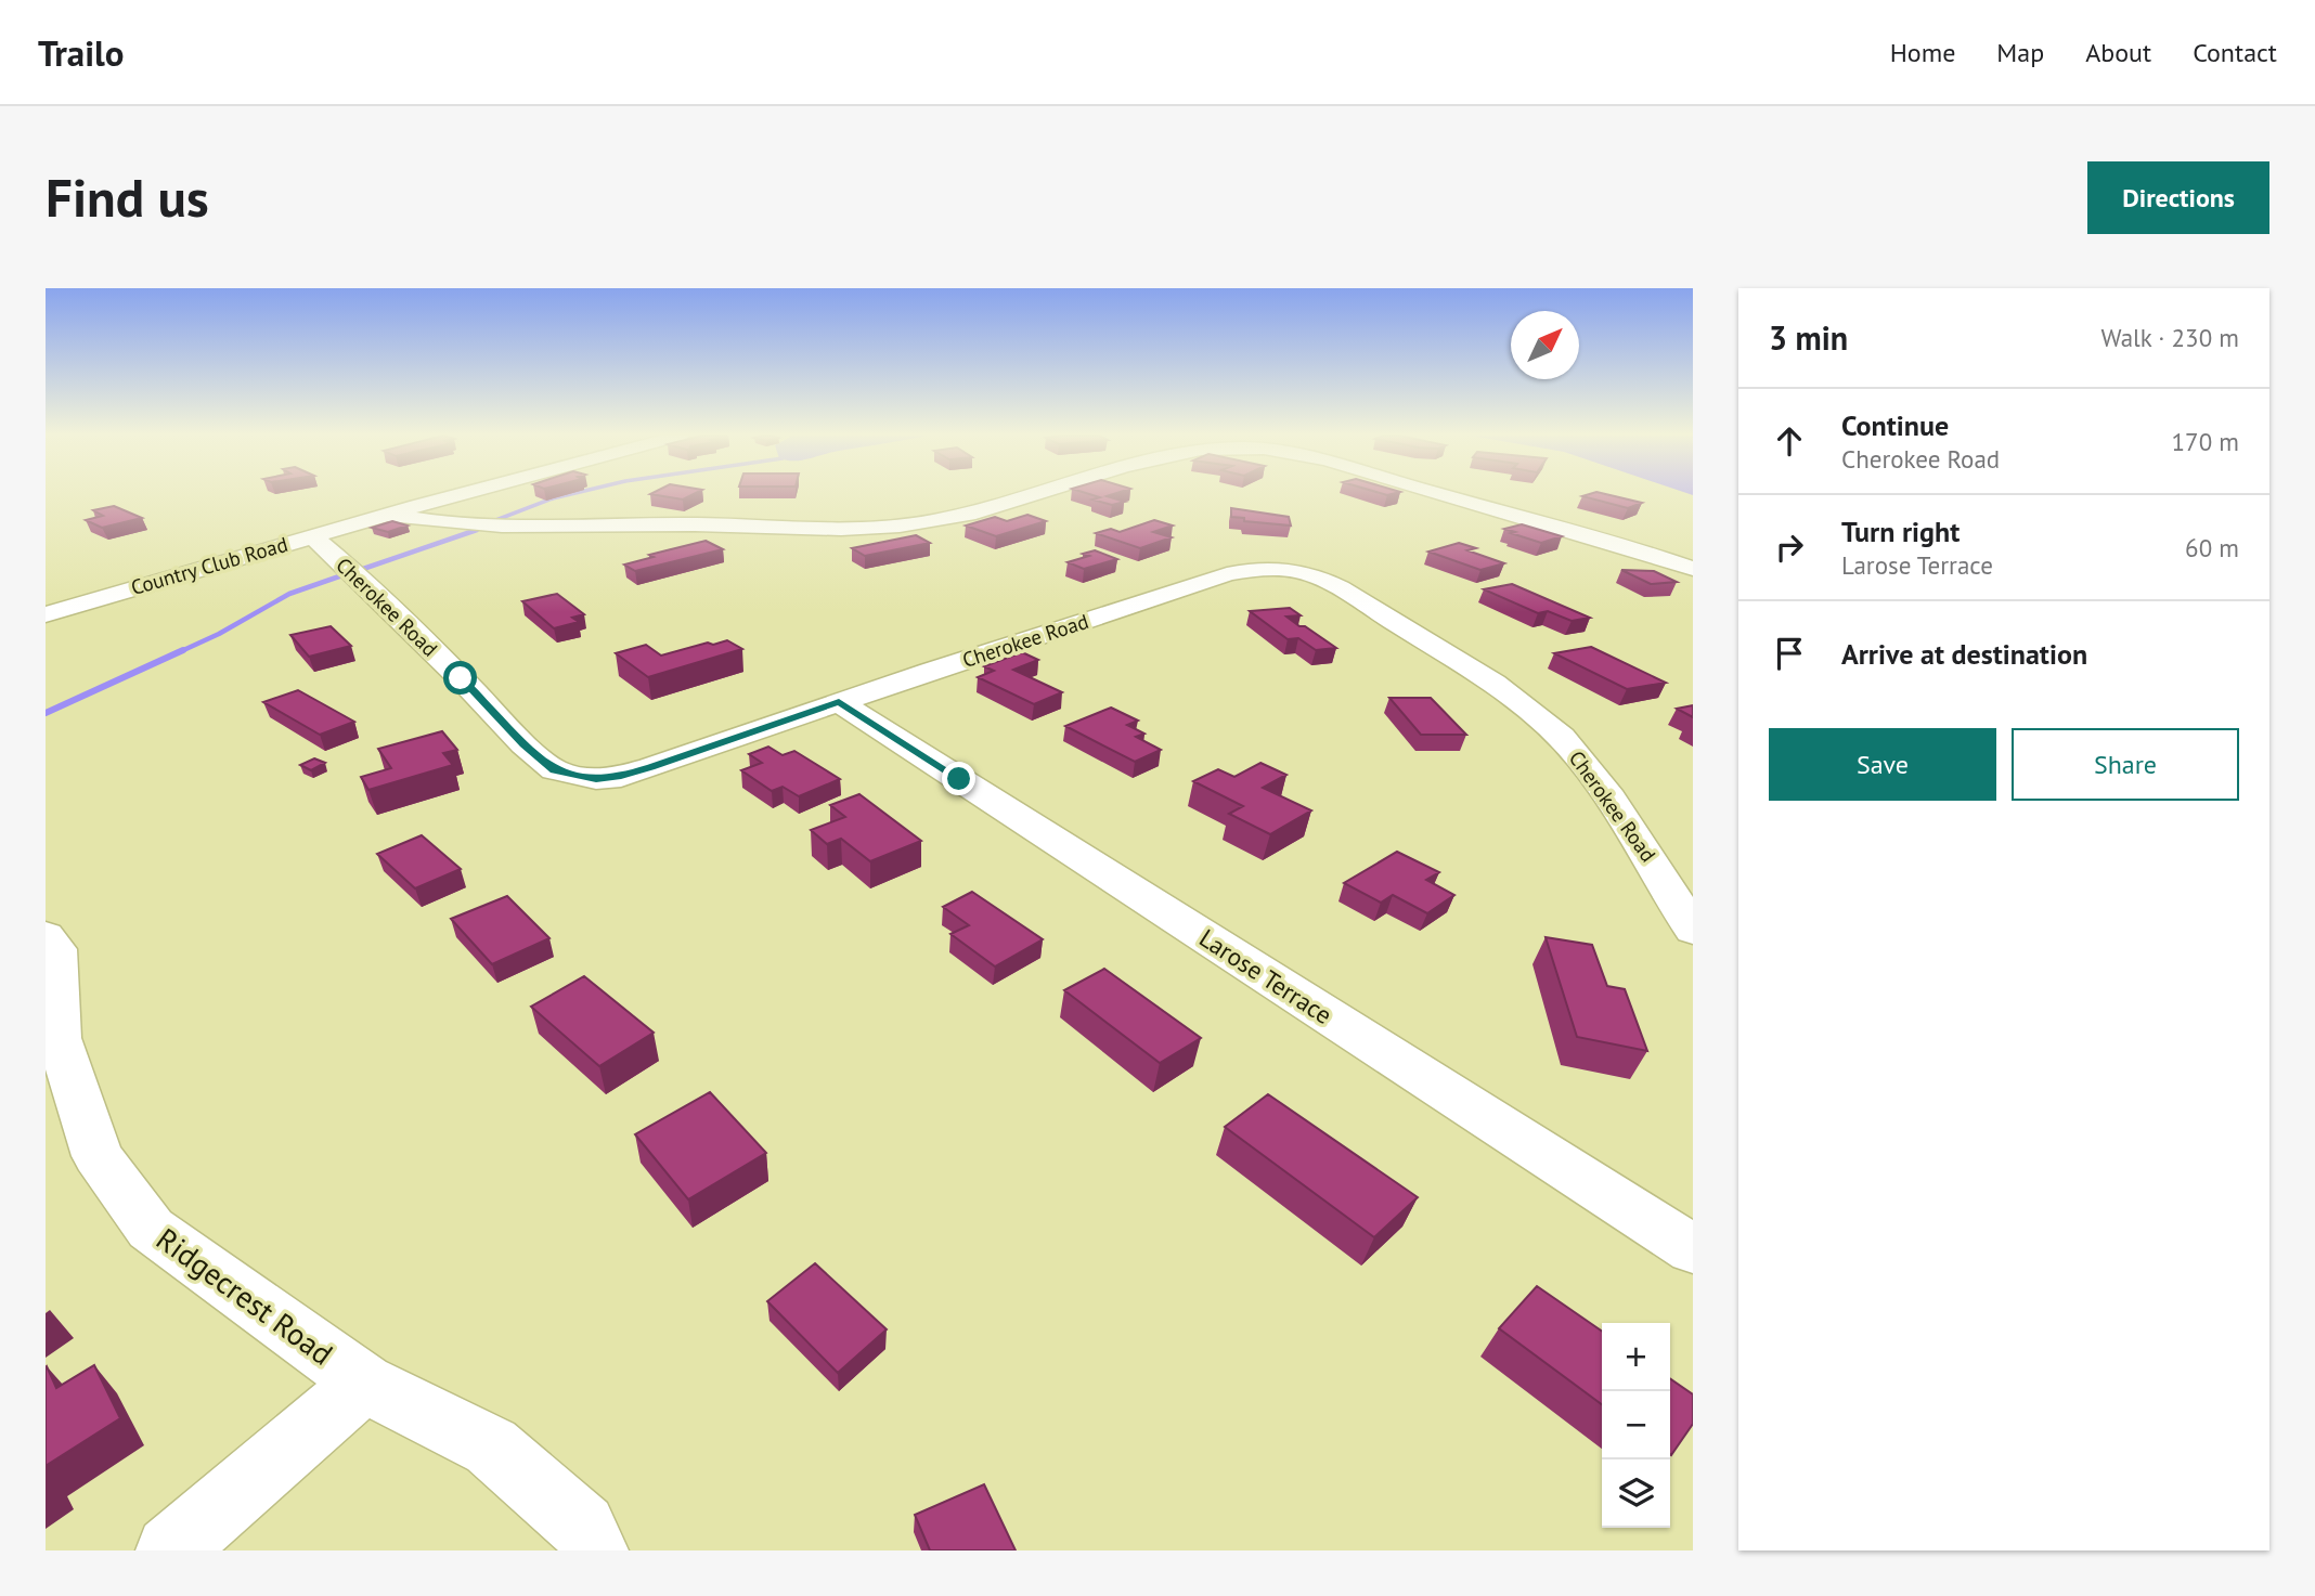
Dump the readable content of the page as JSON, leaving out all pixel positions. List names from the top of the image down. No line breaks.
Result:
{"streets":{"street":["Country Club Road","Cherokee Road","Larose Terrace","Ridgecrest Road"]},"crossings":[["Country Club Road","Cherokee Road"],["Cherokee Road","Larose Terrace"]],"north":"top right","page":{"header":"Trailo","nav":["Home","Map","About","Contact"],"buttons":["Directions",["Save","Share"]],"title":"Find us","heading":["3 min","Walk · 230 m"],"list":[["Continue","Cherokee Road","170 m"],["Turn right","Larose Terrace","60 m"],"Arrive at destination"],"map_buttons":["+","−"]}}
